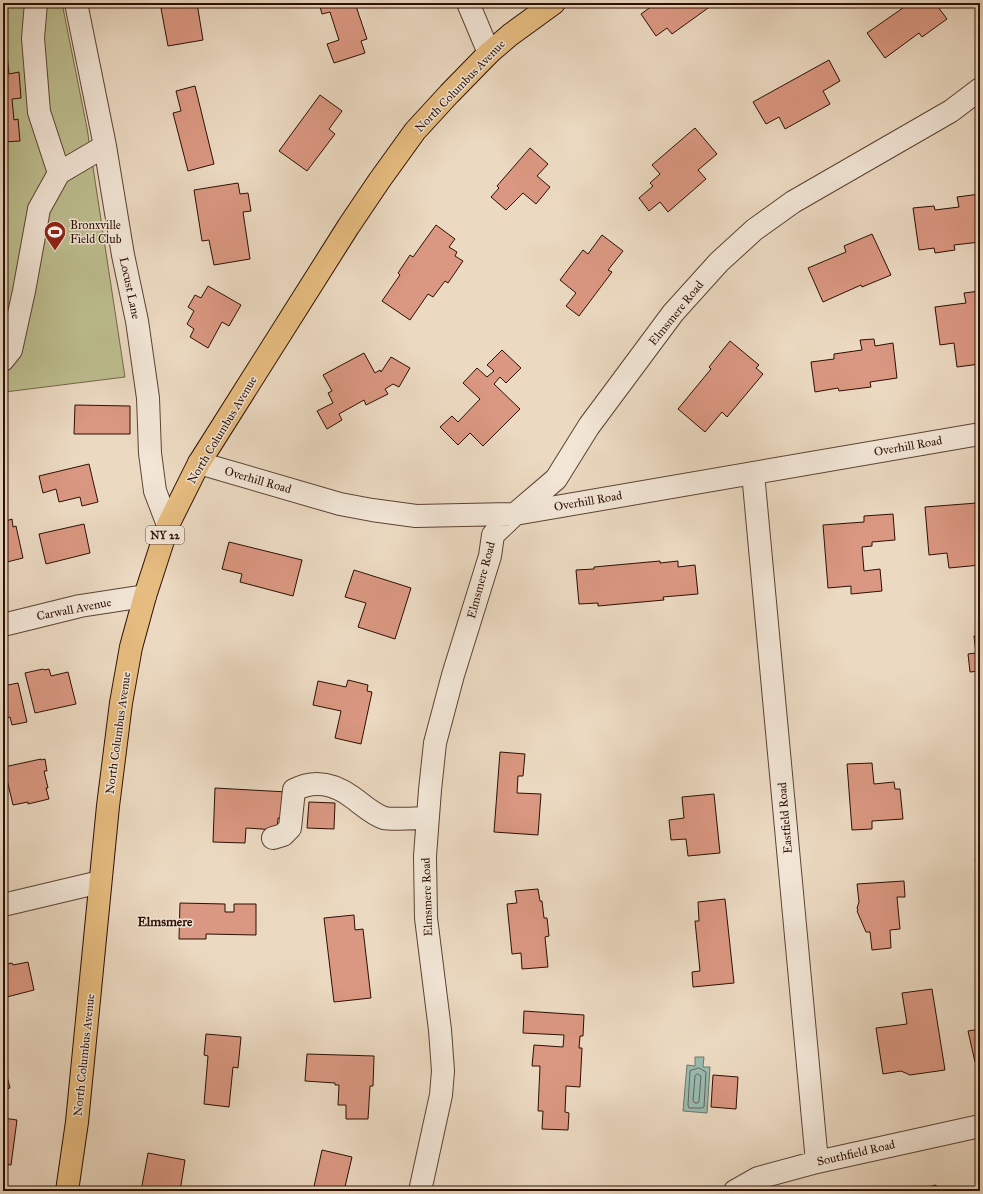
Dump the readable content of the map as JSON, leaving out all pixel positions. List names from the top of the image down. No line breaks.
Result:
{"streets":{"main road":["North Columbus Avenue","NY 22"],"street":["Locust Lane","Elmsmere Road","Overhill Road","Carwall Avenue","Eastfield Road","Southfield Road"]},"crossings":[["North Columbus Avenue","Locust Lane"],["North Columbus Avenue","Overhill Road"],["North Columbus Avenue","Carwall Avenue"],["Elmsmere Road","Overhill Road"],["Overhill Road","Eastfield Road"],["Eastfield Road","Southfield Road"]],"districts":["Elmsmere"],"places":{"sports":["Bronxville Field Club"]}}
